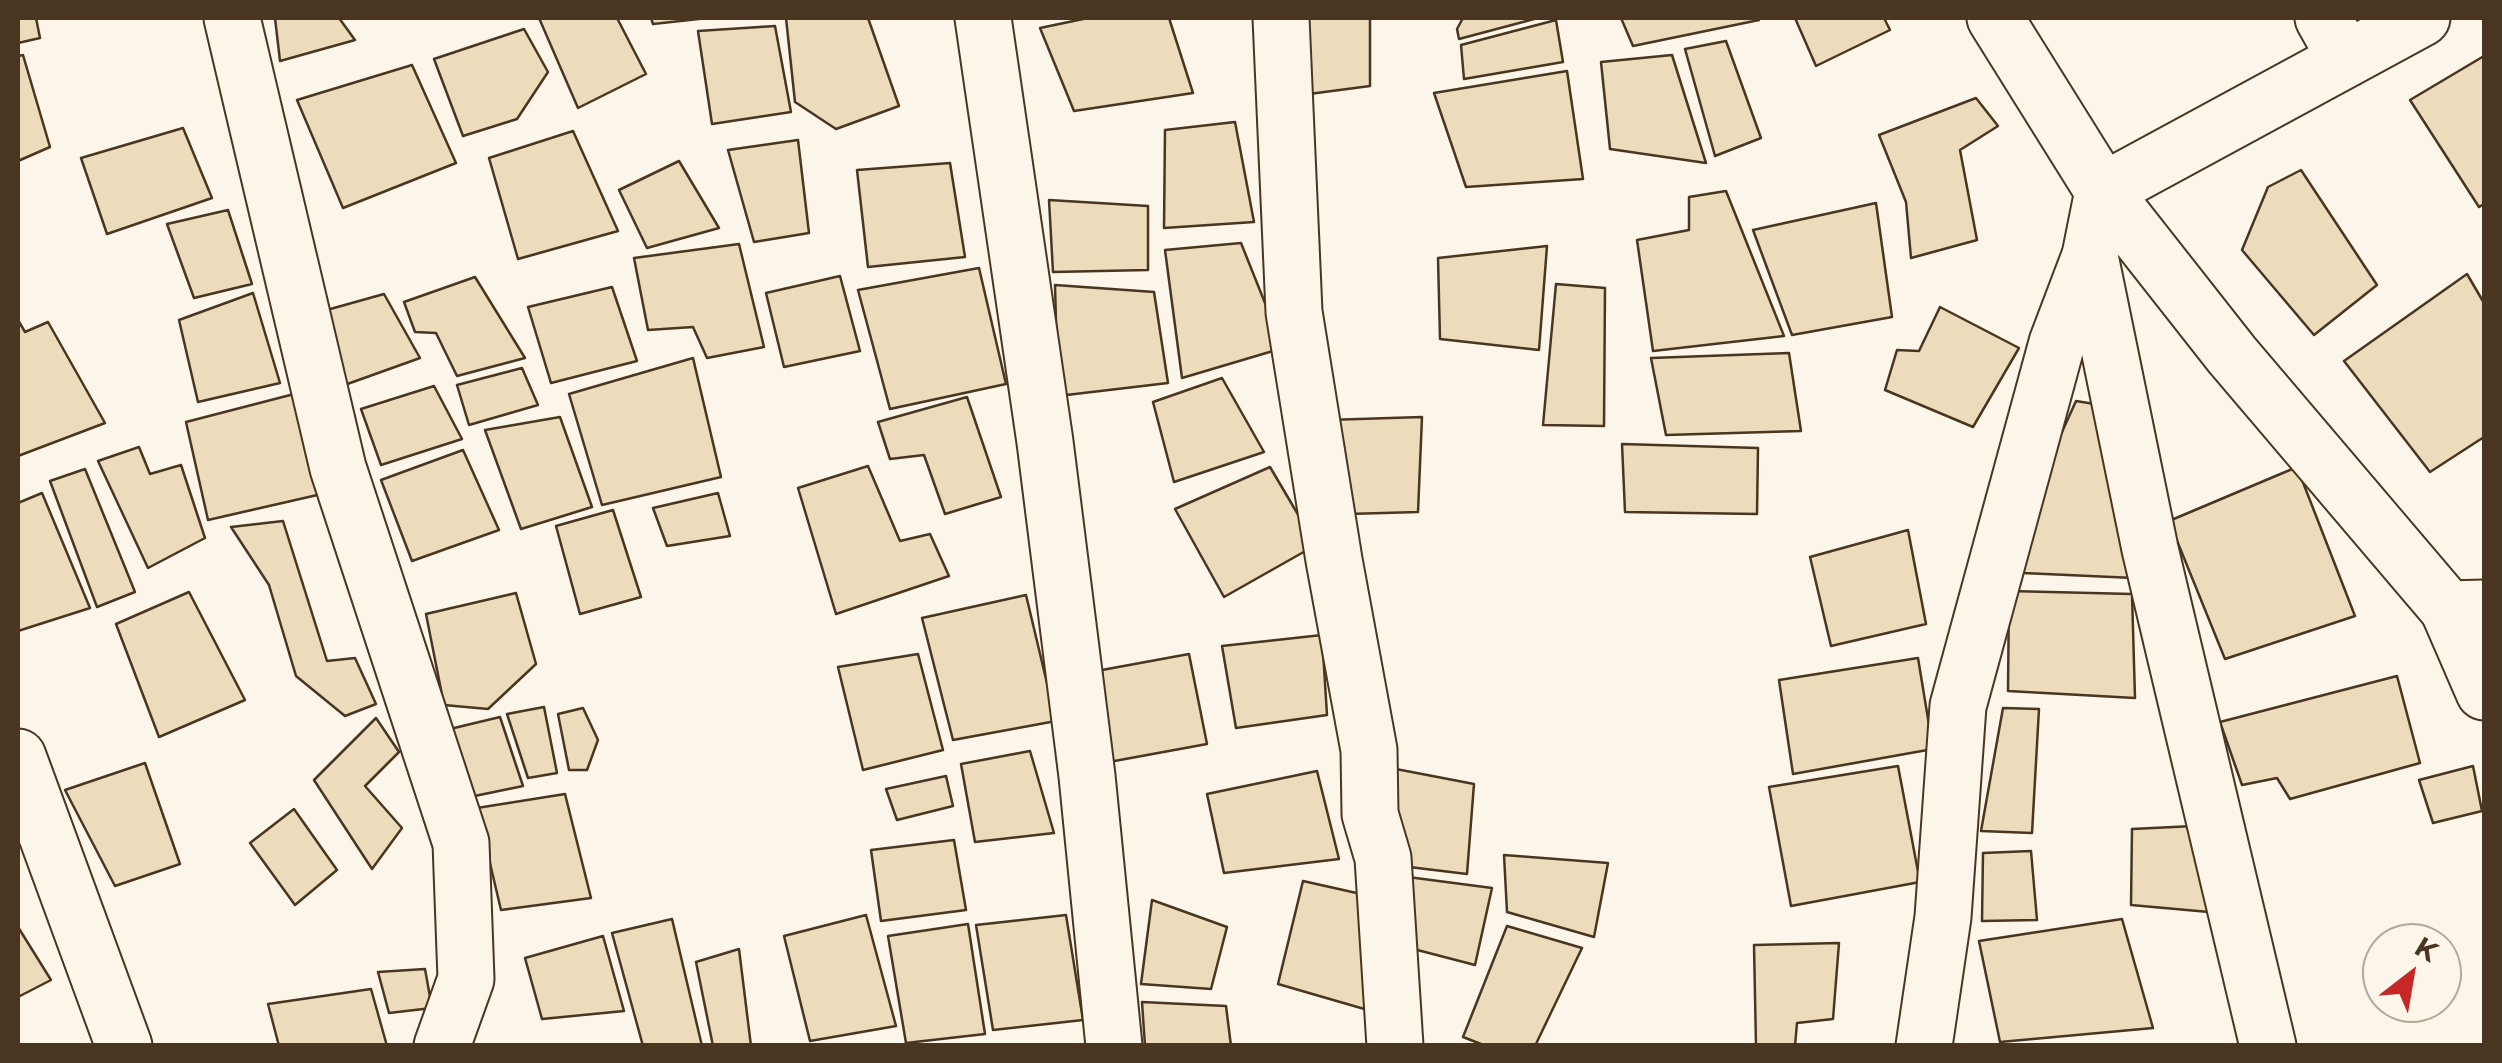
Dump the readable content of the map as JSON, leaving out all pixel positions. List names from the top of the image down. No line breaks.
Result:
{"north":"top right"}
